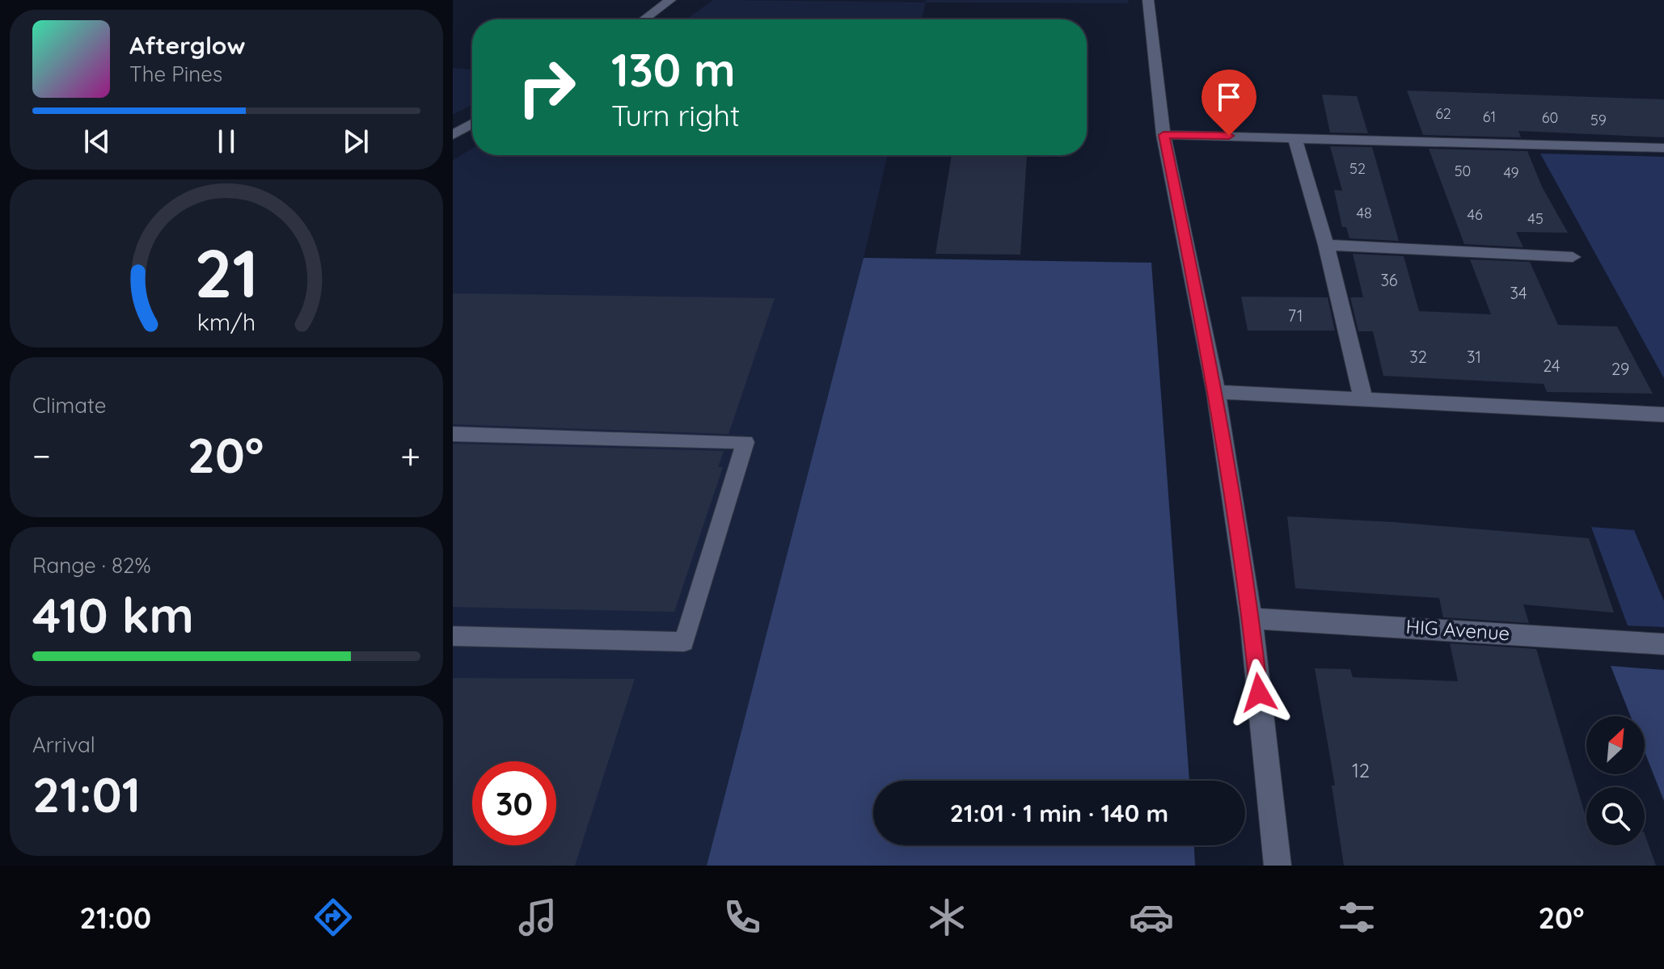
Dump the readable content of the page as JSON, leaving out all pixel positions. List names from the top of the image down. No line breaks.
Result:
{"streets":{"street":["HIG Avenue"]},"house_numbers":["62","61","60","59","52","50","49","48","46","45","36","34","71","32","31","24","29","12"],"north":"top right","page":{"turn":["130 m","Turn right"],"song":["Afterglow","The Pines"],"tile":["Climate",["Range · 82%","410 km"],["Arrival","21:01"]],"heat":["−","20°","+"],"limit":"30","trip":"21:01 · 1 min · 140 m","tabs":["21:00","20°"],"gauge":["21","km/h"]}}
